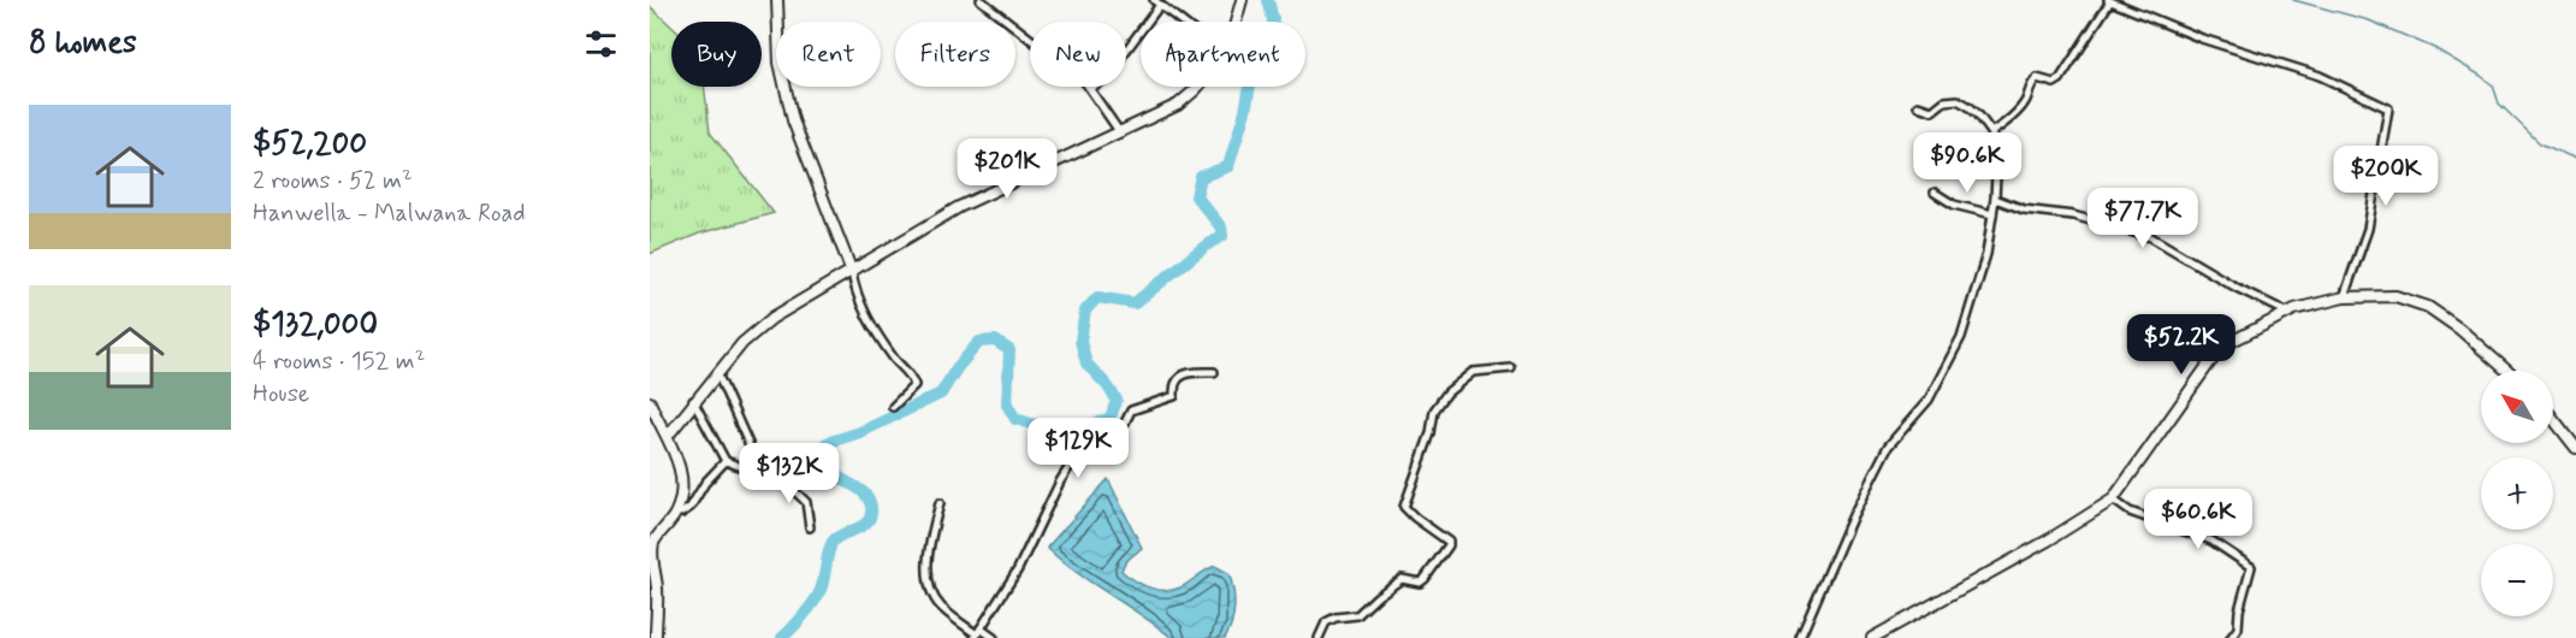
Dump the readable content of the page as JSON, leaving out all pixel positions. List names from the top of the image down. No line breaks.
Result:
{"north":"top left","page":{"heading":"8 homes","chip":["Buy","Rent","Filters","New","Apartment"],"list":[{"name":"$52,200","note":"2 rooms · 52 m² · Hanwella - Malwana Road"},{"name":"$132,000","note":"4 rooms · 152 m² · House"}],"price":["$90.6K","$201K","$200K","$77.7K","$52.2K","$129K","$132K","$60.6K"],"map_buttons":["+","−"]}}
